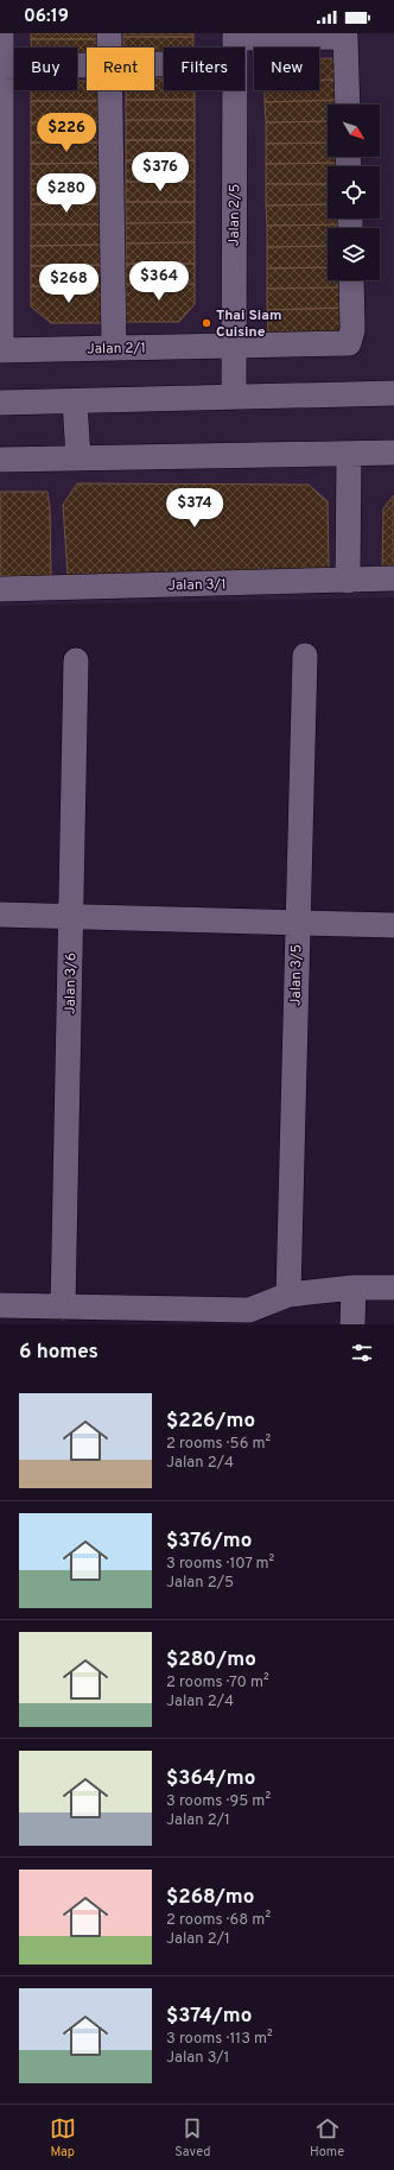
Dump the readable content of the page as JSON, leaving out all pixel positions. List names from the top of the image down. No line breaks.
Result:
{"streets":{"street":["Jalan 2/5","Jalan 2/1","Jalan 3/1","Jalan 3/5","Jalan 3/6"]},"crossings":[["Jalan 2/5","Jalan 2/1"]],"places":["Thai Siam Cuisine"],"north":"bottom right","page":{"status":"06:19","chip":["Buy","Rent","Filters","New"],"price":["$226","$376","$280","$364","$268","$374"],"heading":"6 homes","list":[{"name":"$226/mo","note":"2 rooms · 56 m² · Jalan 2/4"},{"name":"$376/mo","note":"3 rooms · 107 m² · Jalan 2/5"},{"name":"$280/mo","note":"2 rooms · 70 m² · Jalan 2/4"},{"name":"$364/mo","note":"3 rooms · 95 m² · Jalan 2/1"},{"name":"$268/mo","note":"2 rooms · 68 m² · Jalan 2/1"},{"name":"$374/mo","note":"3 rooms · 113 m² · Jalan 3/1"}],"tabs":["Map","Saved","Home"]}}
